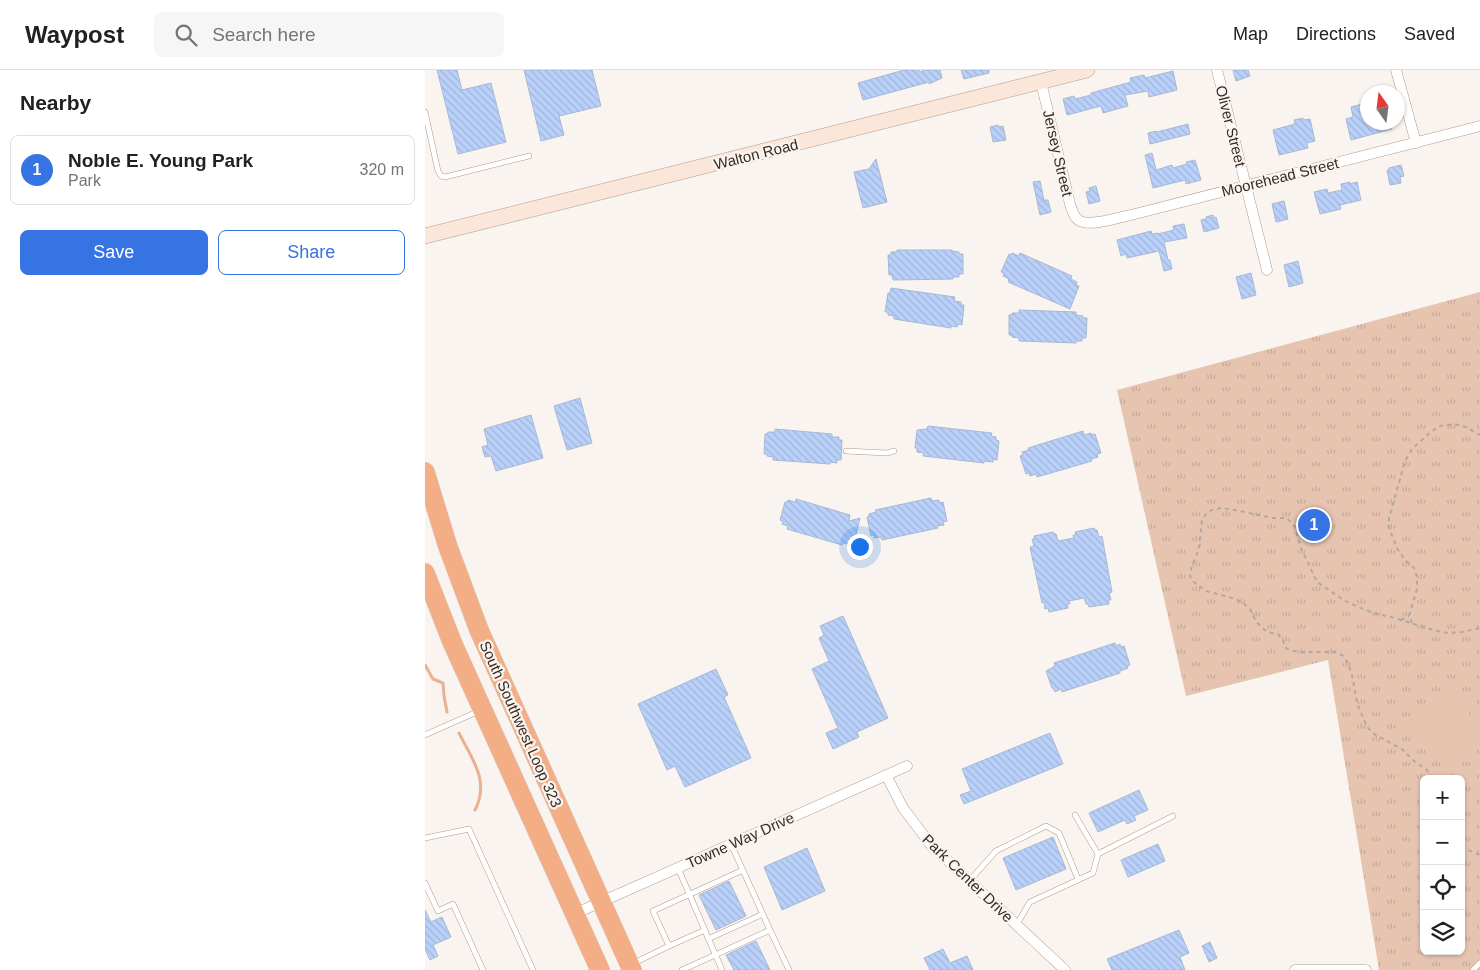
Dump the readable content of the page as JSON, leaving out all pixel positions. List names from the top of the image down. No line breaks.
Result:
{"streets":{"highway":["South Southwest Loop 323"],"street":["Oliver Street","Jersey Street","Walton Road","Moorehead Street","Towne Way Drive","Park Center Drive"]},"crossings":[["Oliver Street","Moorehead Street"],["Jersey Street","Walton Road"],["Jersey Street","Moorehead Street"],["South Southwest Loop 323","Towne Way Drive"],["Towne Way Drive","Park Center Drive"]],"north":"top","page":{"header":"Waypost","search":"Search here","nav":["Map","Directions","Saved"],"heading":"Nearby","list":[{"mark":"1","name":"Noble E. Young Park","note":"Park","value":"320 m"}],"buttons":["Save","Share"],"pins":"1","map_buttons":["+","−"]}}
